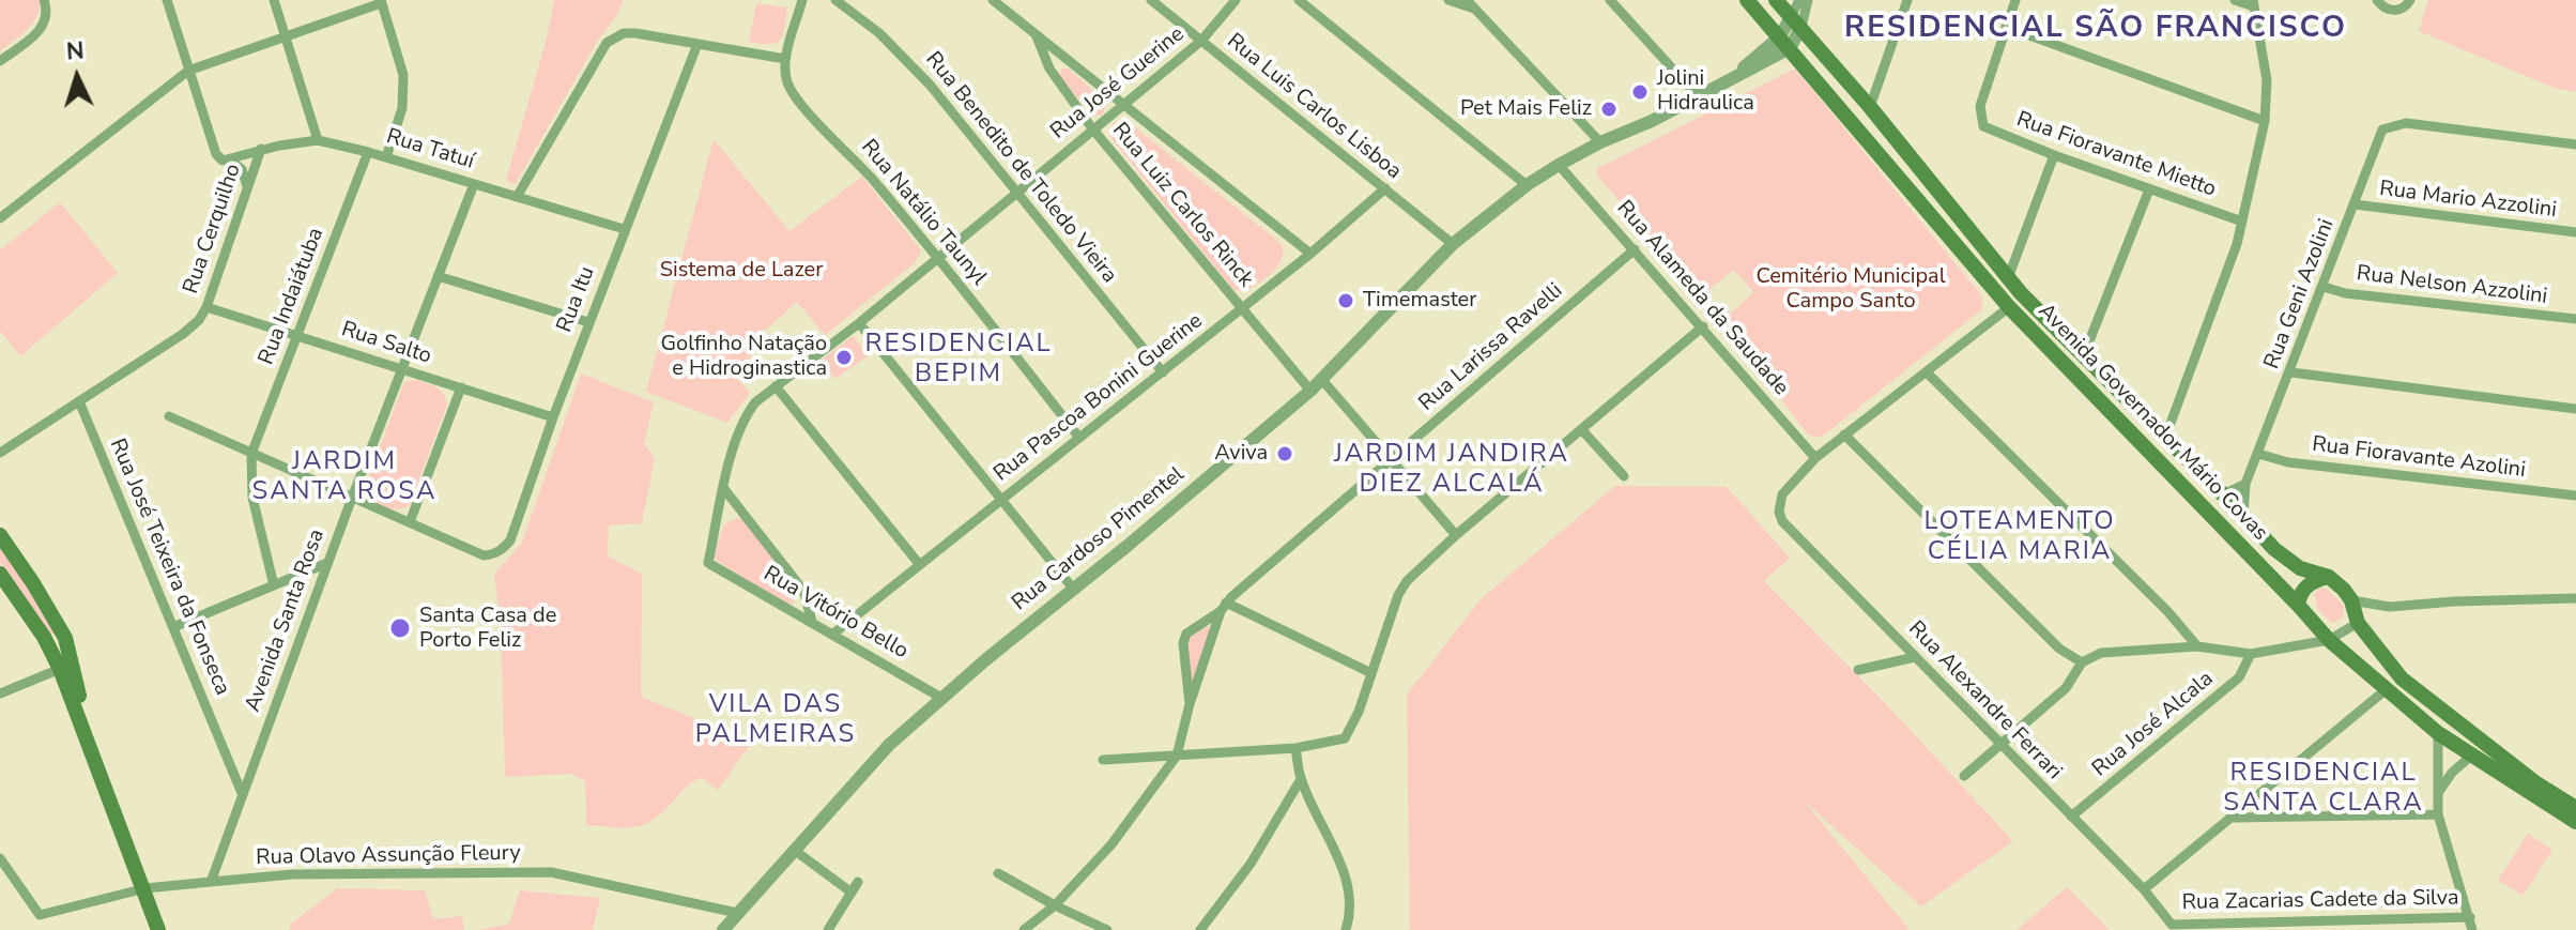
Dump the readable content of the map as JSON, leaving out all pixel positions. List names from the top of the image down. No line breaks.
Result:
{"streets":{"main road":["Avenida Governador Mário Covas"],"street":["Rua José Guerine","Rua Luis Carlos Lisboa","Rua Tatuí","Rua Fioravante Mietto","Rua Benedito de Toledo Vieira","Rua Mario Azzolini","Rua Luiz Carlos Rinck","Rua Natálio Taunyl","Rua Cerquilho","Rua Nelson Azzolini","Rua Geni Azolini","Rua Indaiátuba","Rua Alameda da Saudade","Rua Itu","Rua Salto","Rua Larissa Ravelli","Rua Pascoa Bonini Guerine","Rua Fioravante Azolini","Rua Cardoso Pimentel","Rua José Teixeira da Fonseca","Rua Vitório Bello","Avenida Santa Rosa","Rua Alexandre Ferrari","Rua José Alcala","Rua Olavo Assunção Fleury","Rua Zacarias Cadete da Silva"]},"crossings":[["Rua José Guerine","Rua Luis Carlos Lisboa"],["Rua José Guerine","Rua Benedito de Toledo Vieira"],["Rua José Guerine","Rua Luiz Carlos Rinck"],["Rua José Guerine","Rua Natálio Taunyl"],["Rua José Guerine","Rua Vitório Bello"],["Rua Luis Carlos Lisboa","Rua Pascoa Bonini Guerine"],["Rua Luis Carlos Lisboa","Rua Cardoso Pimentel"],["Rua Tatuí","Rua Cerquilho"],["Rua Tatuí","Rua Indaiátuba"],["Rua Tatuí","Rua Itu"],["Rua Tatuí","Avenida Santa Rosa"],["Rua Benedito de Toledo Vieira","Rua Pascoa Bonini Guerine"],["Rua Mario Azzolini","Rua Geni Azolini"],["Rua Luiz Carlos Rinck","Rua Pascoa Bonini Guerine"],["Rua Luiz Carlos Rinck","Rua Cardoso Pimentel"],["Rua Natálio Taunyl","Rua Pascoa Bonini Guerine"],["Rua Cerquilho","Rua Salto"],["Rua Cerquilho","Rua José Teixeira da Fonseca"],["Rua Nelson Azzolini","Rua Geni Azolini"],["Rua Geni Azolini","Avenida Governador Mário Covas"],["Rua Geni Azolini","Rua Fioravante Azolini"],["Rua Indaiátuba","Rua Salto"],["Rua Alameda da Saudade","Rua Larissa Ravelli"],["Rua Alameda da Saudade","Rua Cardoso Pimentel"],["Rua Alameda da Saudade","Rua Alexandre Ferrari"],["Rua Itu","Rua Salto"],["Rua Salto","Avenida Santa Rosa"],["Rua Pascoa Bonini Guerine","Rua Vitório Bello"],["Avenida Governador Mário Covas","Rua Cardoso Pimentel"],["Rua Cardoso Pimentel","Rua Vitório Bello"],["Rua Cardoso Pimentel","Rua Olavo Assunção Fleury"],["Rua José Teixeira da Fonseca","Avenida Santa Rosa"],["Avenida Santa Rosa","Rua Olavo Assunção Fleury"],["Rua Alexandre Ferrari","Rua José Alcala"],["Rua Alexandre Ferrari","Rua Zacarias Cadete da Silva"]],"districts":["RESIDENCIAL SÃO FRANCISCO","RESIDENCIAL BEPIM","JARDIM JANDIRA DIEZ ALCALÁ","JARDIM SANTA ROSA","LOTEAMENTO CÉLIA MARIA","VILA DAS PALMEIRAS","RESIDENCIAL SANTA CLARA"],"parks":["Sistema de Lazer","Cemitério Municipal Campo Santo"],"places":["Jolini Hidraulica","Pet Mais Feliz","Timemaster","Golfinho Natação e Hidroginastica","Aviva","Santa Casa de Porto Feliz"],"north":"top"}
